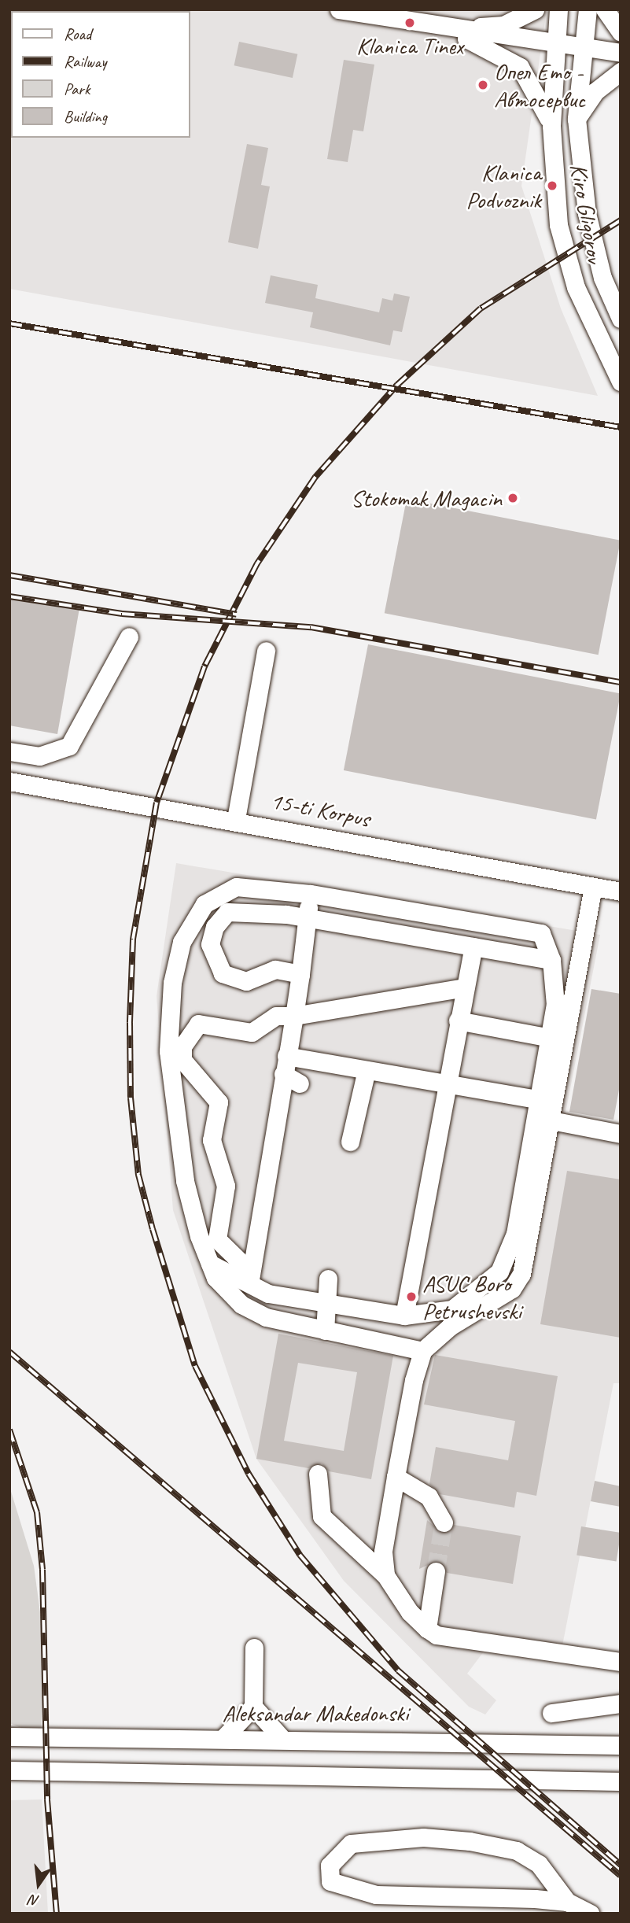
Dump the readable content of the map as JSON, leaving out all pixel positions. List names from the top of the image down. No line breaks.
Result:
{"streets":{"street":["Kiro Gligorov","15-ti Korpus","Aleksandar Makedonski"]},"places":["Klanica Tinex","Опел Ето - Автосервис","Klanica Podvoznik","Stokomak Magacin","ASUC Boro Petrushevski"],"legend":["Road","Railway","Park","Building"],"north":"bottom"}
